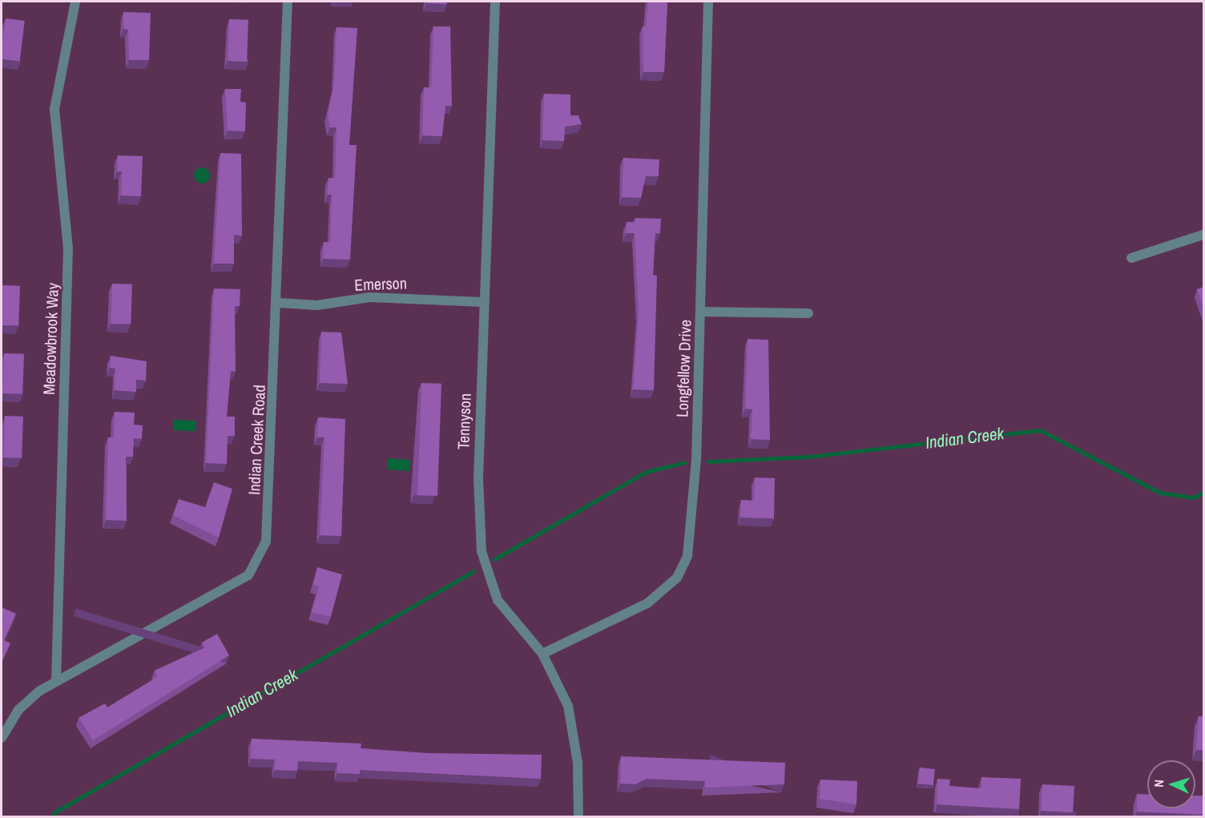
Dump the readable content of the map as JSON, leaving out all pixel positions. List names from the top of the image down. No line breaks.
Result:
{"streets":{"street":["Emerson","Meadowbrook Way","Longfellow Drive","Tennyson","Indian Creek Road"]},"crossings":[["Emerson","Tennyson"],["Emerson","Indian Creek Road"],["Meadowbrook Way","Indian Creek Road"],["Longfellow Drive","Tennyson"]],"water":["Indian Creek"],"north":"left"}
